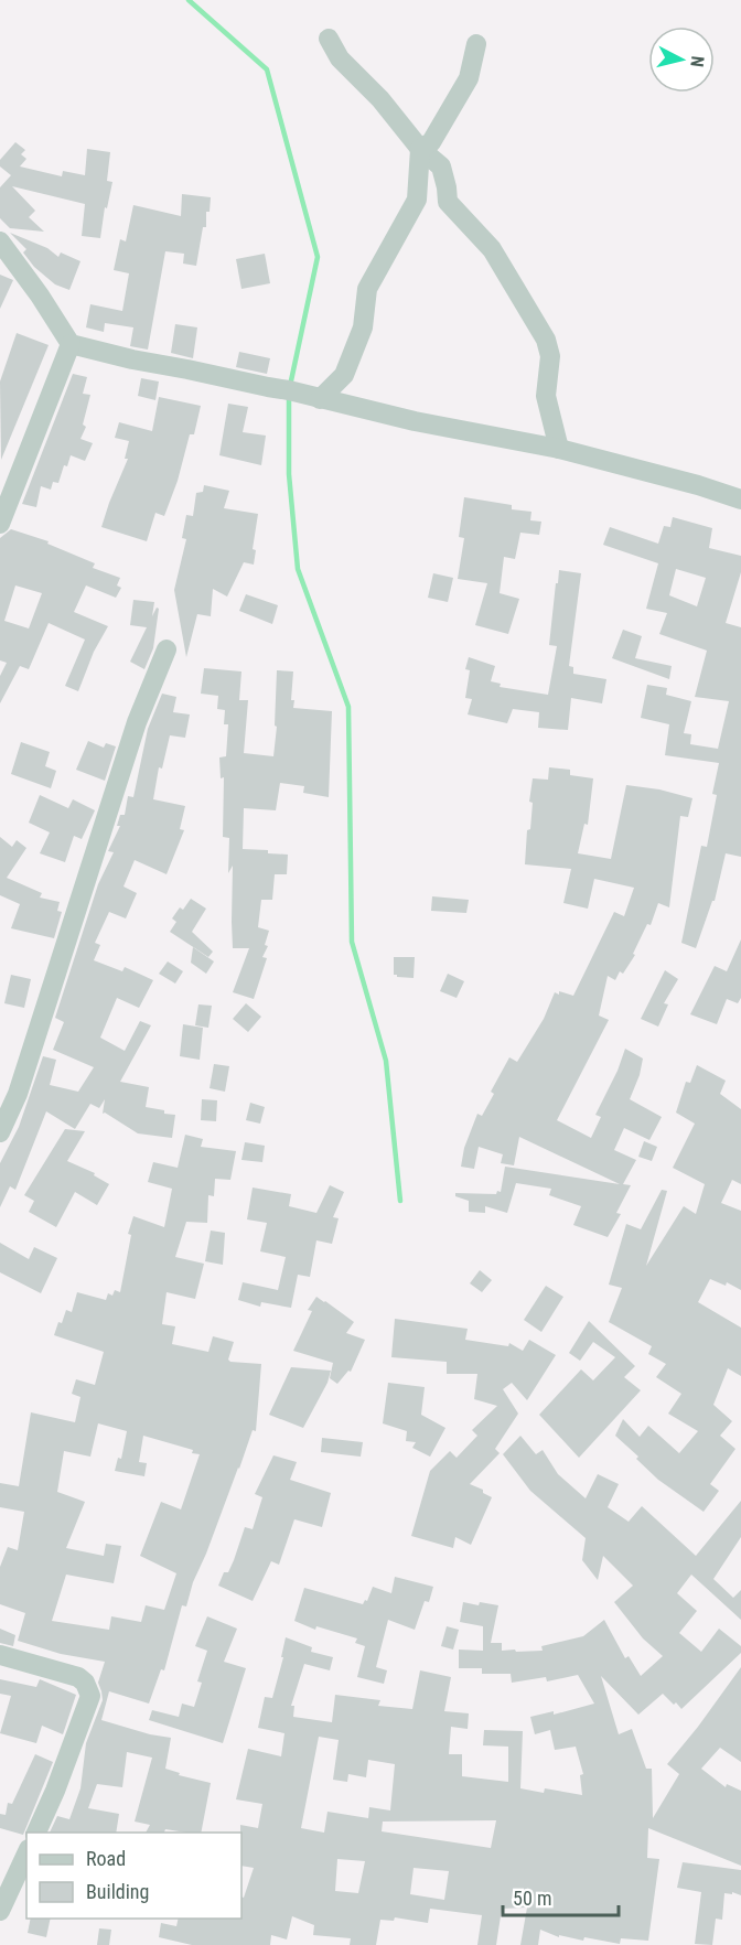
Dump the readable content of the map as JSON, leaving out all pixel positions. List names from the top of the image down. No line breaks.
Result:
{"legend":["Road","Building"],"scale_bar":"50 m","north":"right"}
